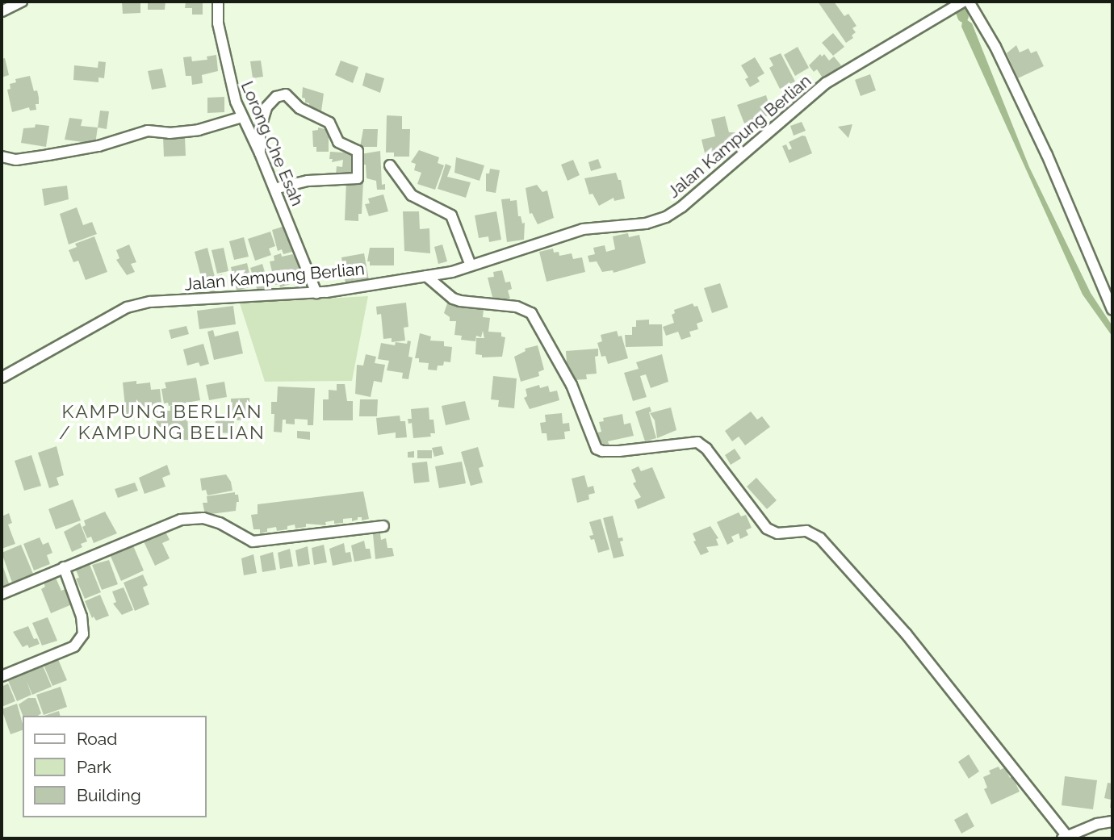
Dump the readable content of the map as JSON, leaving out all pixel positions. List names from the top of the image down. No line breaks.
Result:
{"streets":{"street":["Jalan Kampung Berlian","Lorong Che Esah"]},"crossings":[["Jalan Kampung Berlian","Lorong Che Esah"]],"districts":["KAMPUNG BERLIAN / KAMPUNG BELIAN"],"legend":["Road","Park","Building"]}
